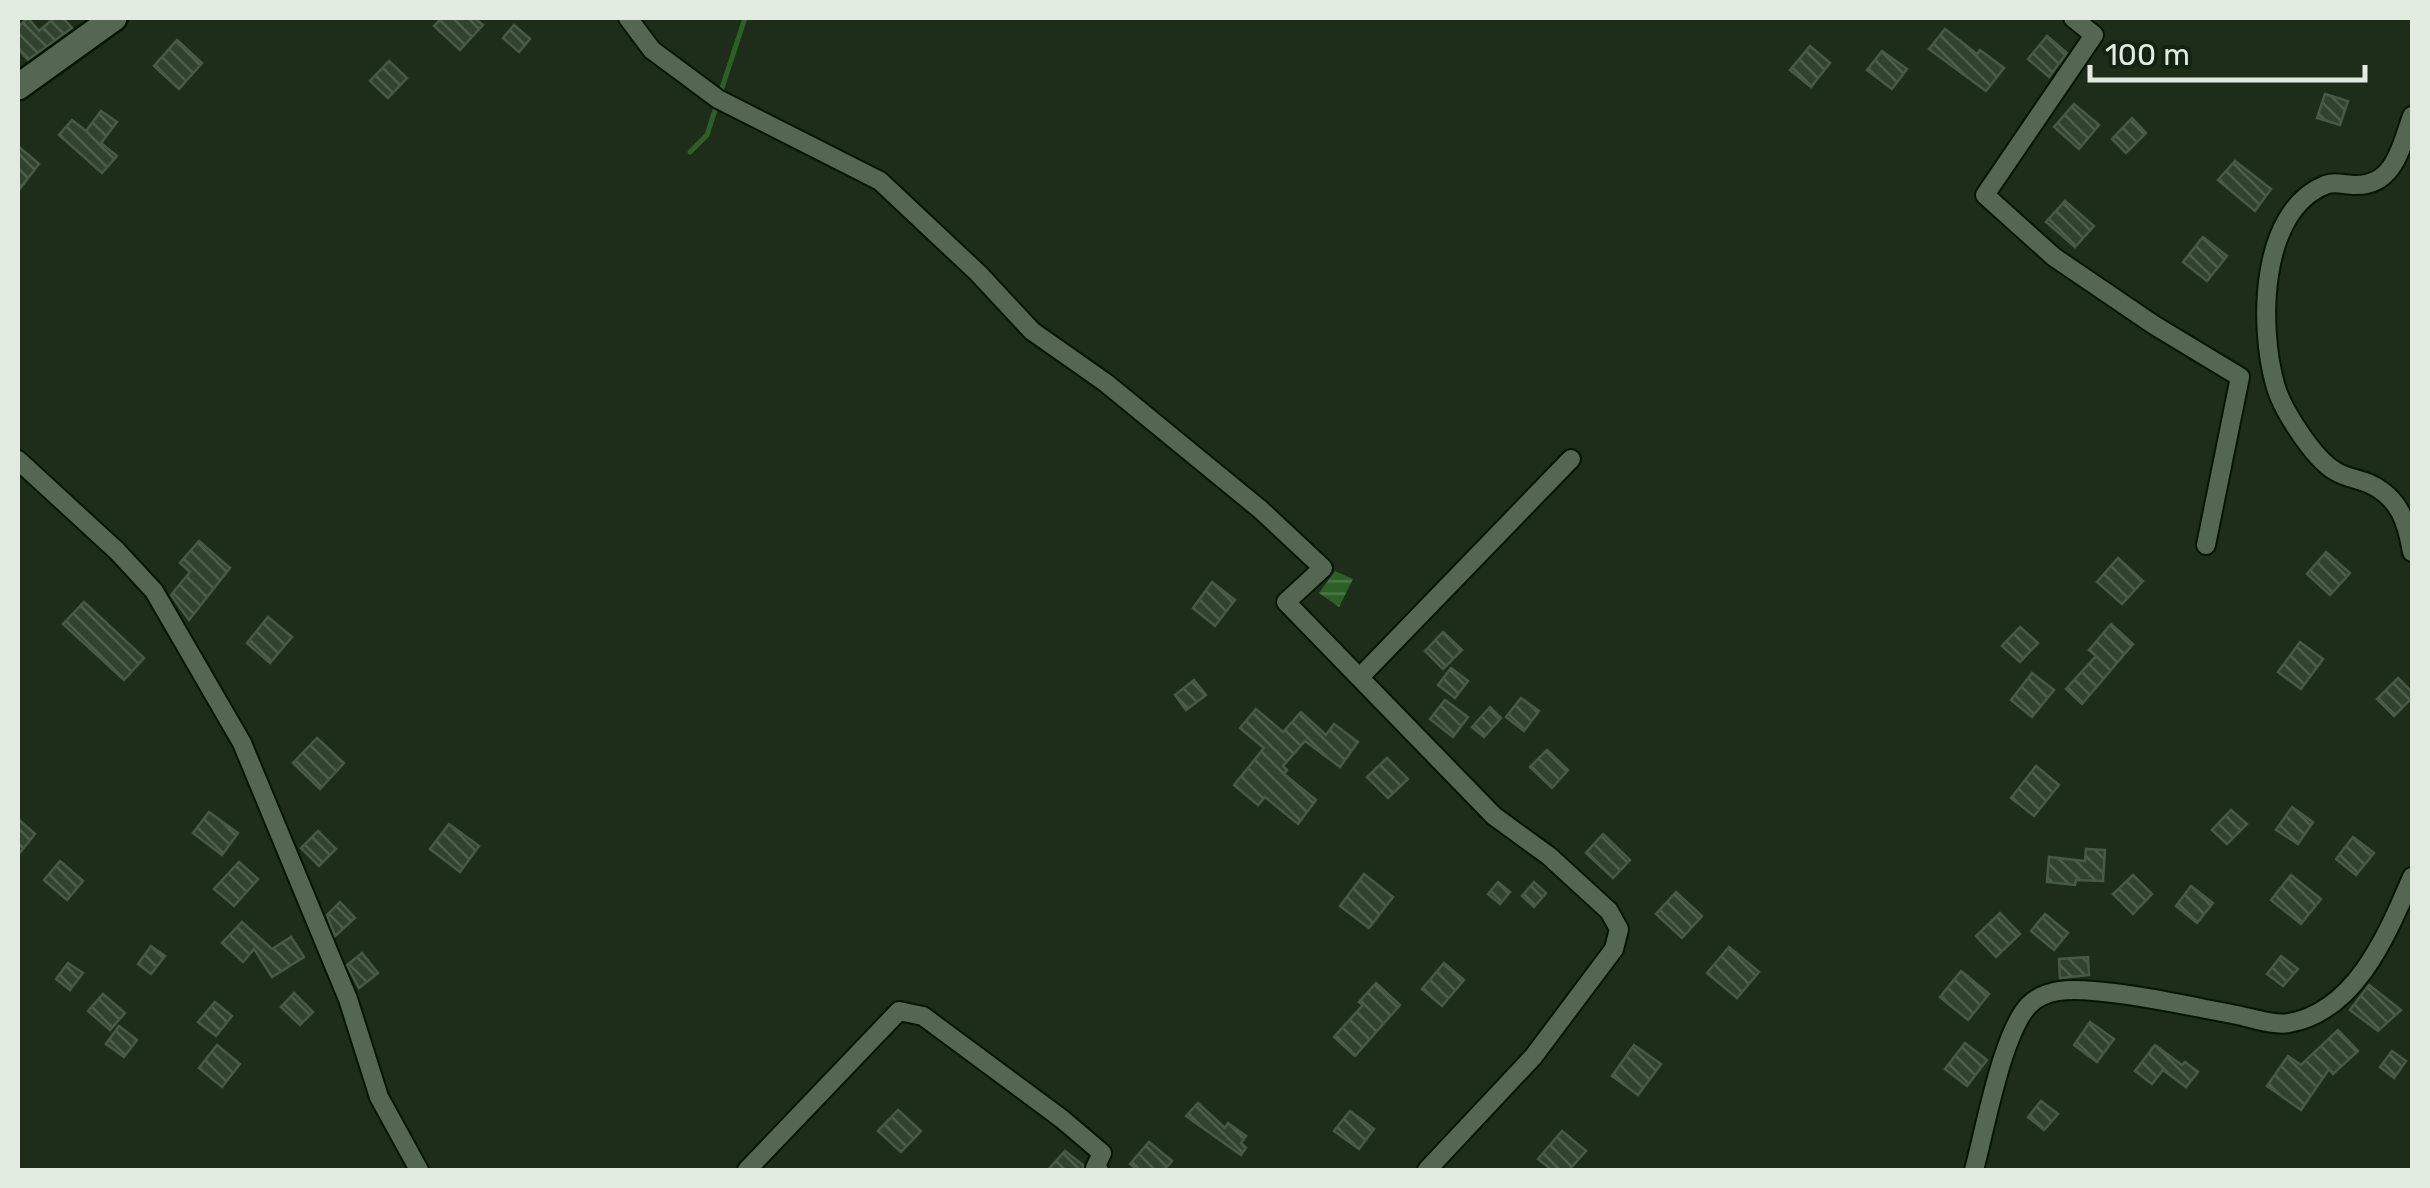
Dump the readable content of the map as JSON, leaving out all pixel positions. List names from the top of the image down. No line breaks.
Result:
{"scale_bar":"100 m"}
